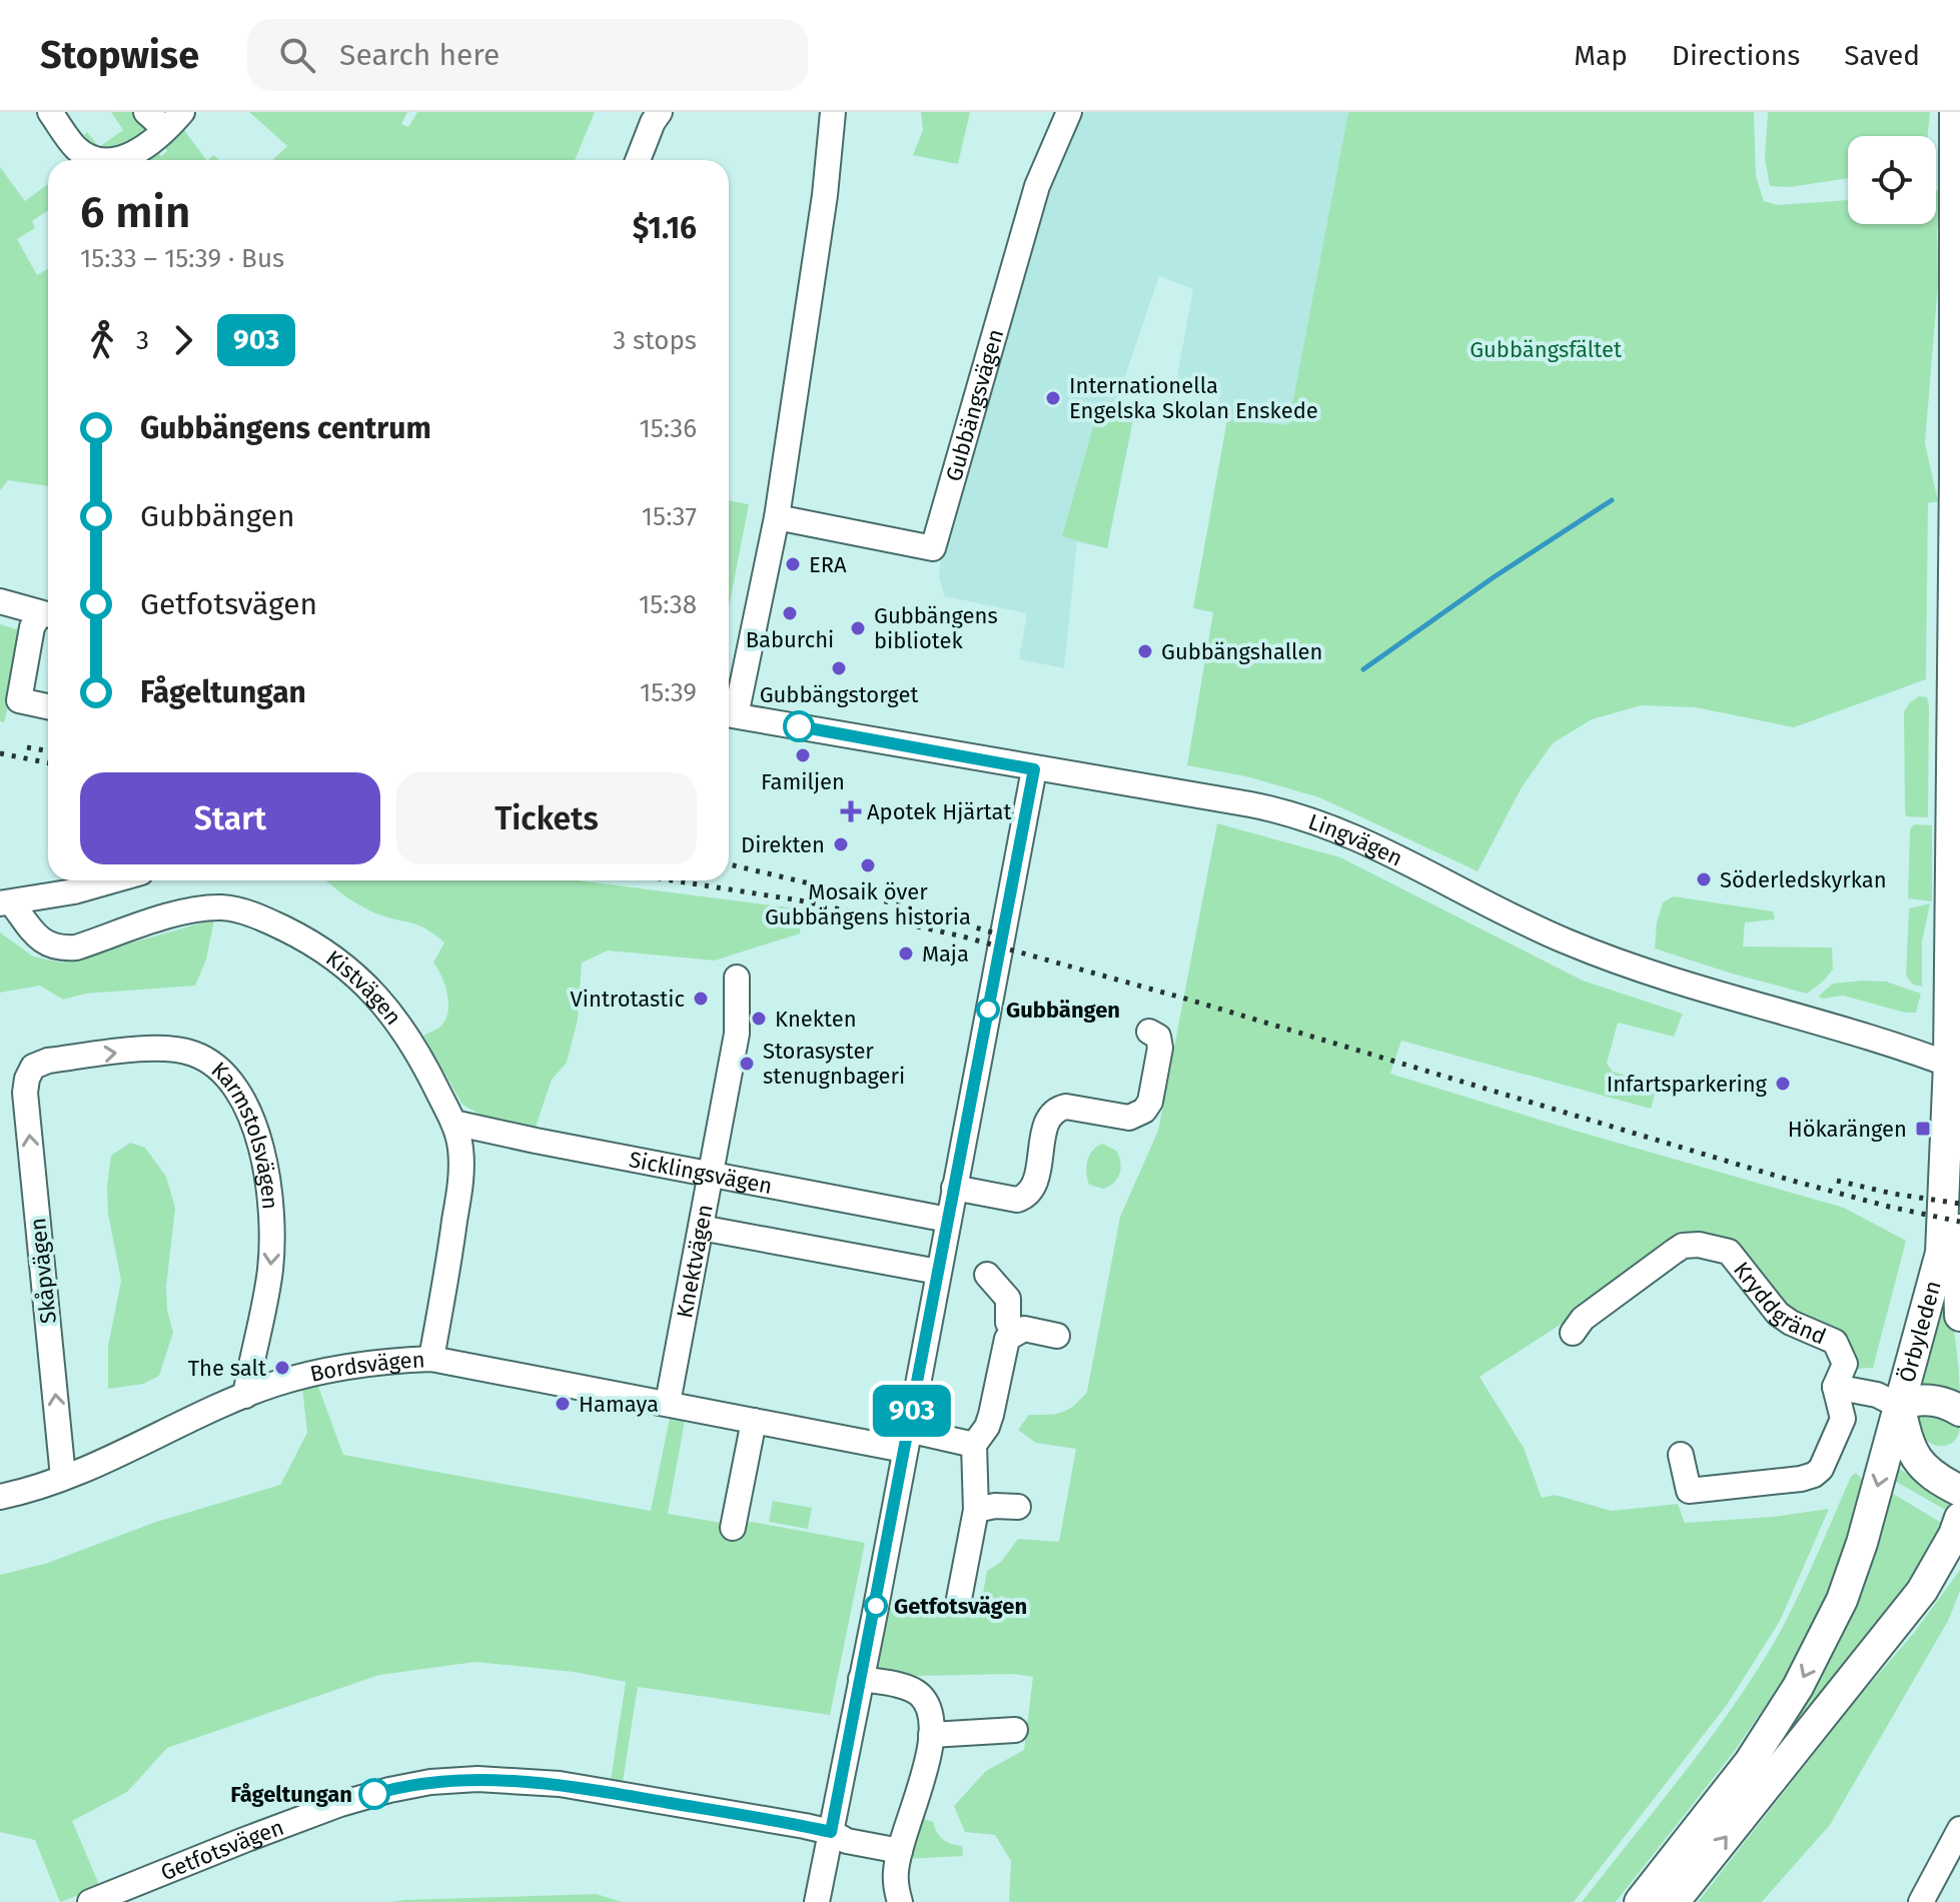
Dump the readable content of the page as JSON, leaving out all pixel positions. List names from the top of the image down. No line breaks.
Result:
{"streets":{"main road":["Örbyleden"],"street":["Gubbängsvägen","Lingvägen","Kistvägen","Karmstolsvägen","Sicklingsvägen","Knektvägen","Skåpvägen","Kryddgränd","Bordsvägen","Getfotsvägen"]},"crossings":[["Lingvägen","Örbyleden"],["Kistvägen","Sicklingsvägen"],["Kistvägen","Bordsvägen"],["Karmstolsvägen","Skåpvägen"],["Karmstolsvägen","Bordsvägen"],["Sicklingsvägen","Knektvägen"],["Knektvägen","Bordsvägen"],["Skåpvägen","Bordsvägen"]],"one_way":["Skåpvägen"],"parks":["Gubbängsfältet"],"places":{"other":["Internationella Engelska Skolan Enskede","ERA","Baburchi","Gubbängens bibliotek","Gubbängshallen","Gubbängstorget","Familjen","Direkten","Mosaik över Gubbängens historia","Söderledskyrkan","Maja","Vintrotastic","Gubbängen","Knekten","Storasyster stenugnbageri","Infartsparkering","The salt","Hamaya","Getfotsvägen","Fågeltungan"],"health":["Apotek Hjärtat"],"transit":["Hökarängen"]},"lines":["bus line 903"],"page":{"header":"Stopwise","search":"Search here","nav":["Map","Directions","Saved"],"on_map":"903","heading":["6 min","15:33 – 15:39 · Bus","$1.16"],"legs":["3","903","3 stops"],"list":[{"name":"Gubbängens centrum","value":"15:36"},{"name":"Gubbängen","value":"15:37"},{"name":"Getfotsvägen","value":"15:38"},{"name":"Fågeltungan","value":"15:39"}],"buttons":["Start","Tickets"]}}
